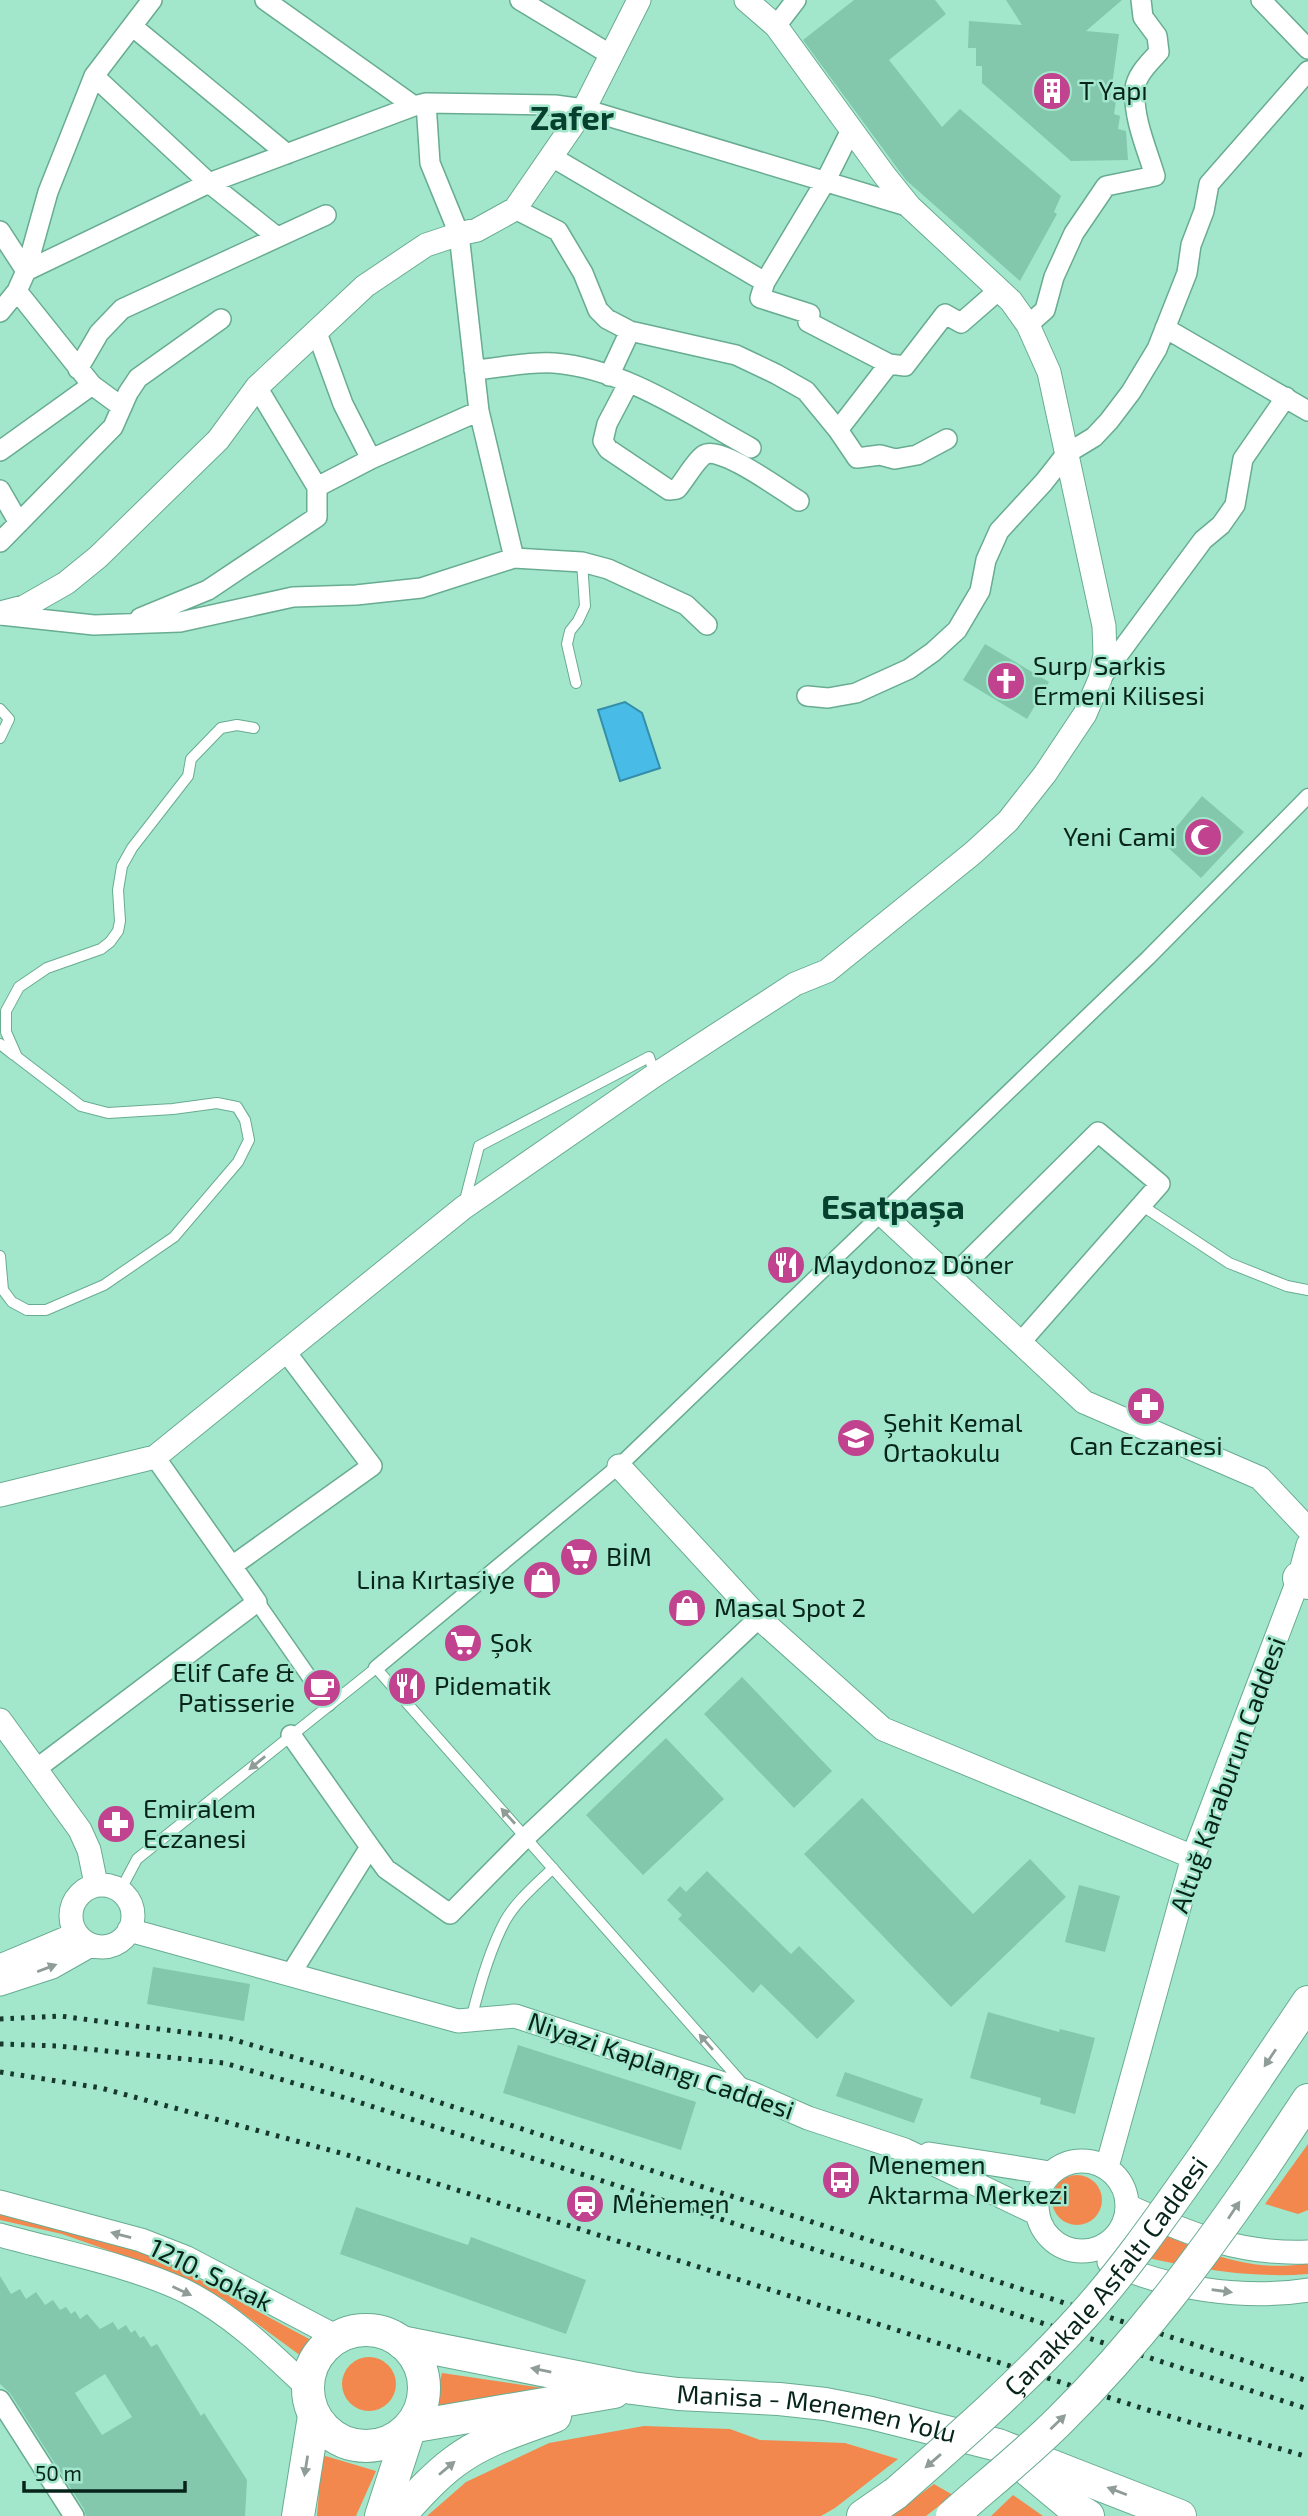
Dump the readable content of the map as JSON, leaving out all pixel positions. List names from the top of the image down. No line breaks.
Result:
{"streets":{"highway":["Çanakkale Asfaltı Caddesi","Manisa - Menemen Yolu"],"street":["Altuğ Karaburun Caddesi","Niyazi Kaplangı Caddesi","1210. Sokak"]},"crossings":[["Altuğ Karaburun Caddesi","Niyazi Kaplangı Caddesi"],["1210. Sokak","Manisa - Menemen Yolu"]],"districts":["Zafer","Esatpaşa"],"places":{"building":["T Yapı"],"church":["Surp Sarkis Ermeni Kilisesi"],"mosque":["Yeni Cami"],"restaurant":["Maydonoz Döner","Pidematik"],"pharmacy":["Can Eczanesi","Emiralem Eczanesi"],"school or university":["Şehit Kemal Ortaokulu"],"supermarket":["BİM","Şok"],"shop":["Lina Kırtasiye","Masal Spot 2"],"cafe":["Elif Cafe & Patisserie"],"bus stop":["Menemen Aktarma Merkezi"],"station":["Menemen"]},"scale_bar":"50 m"}
